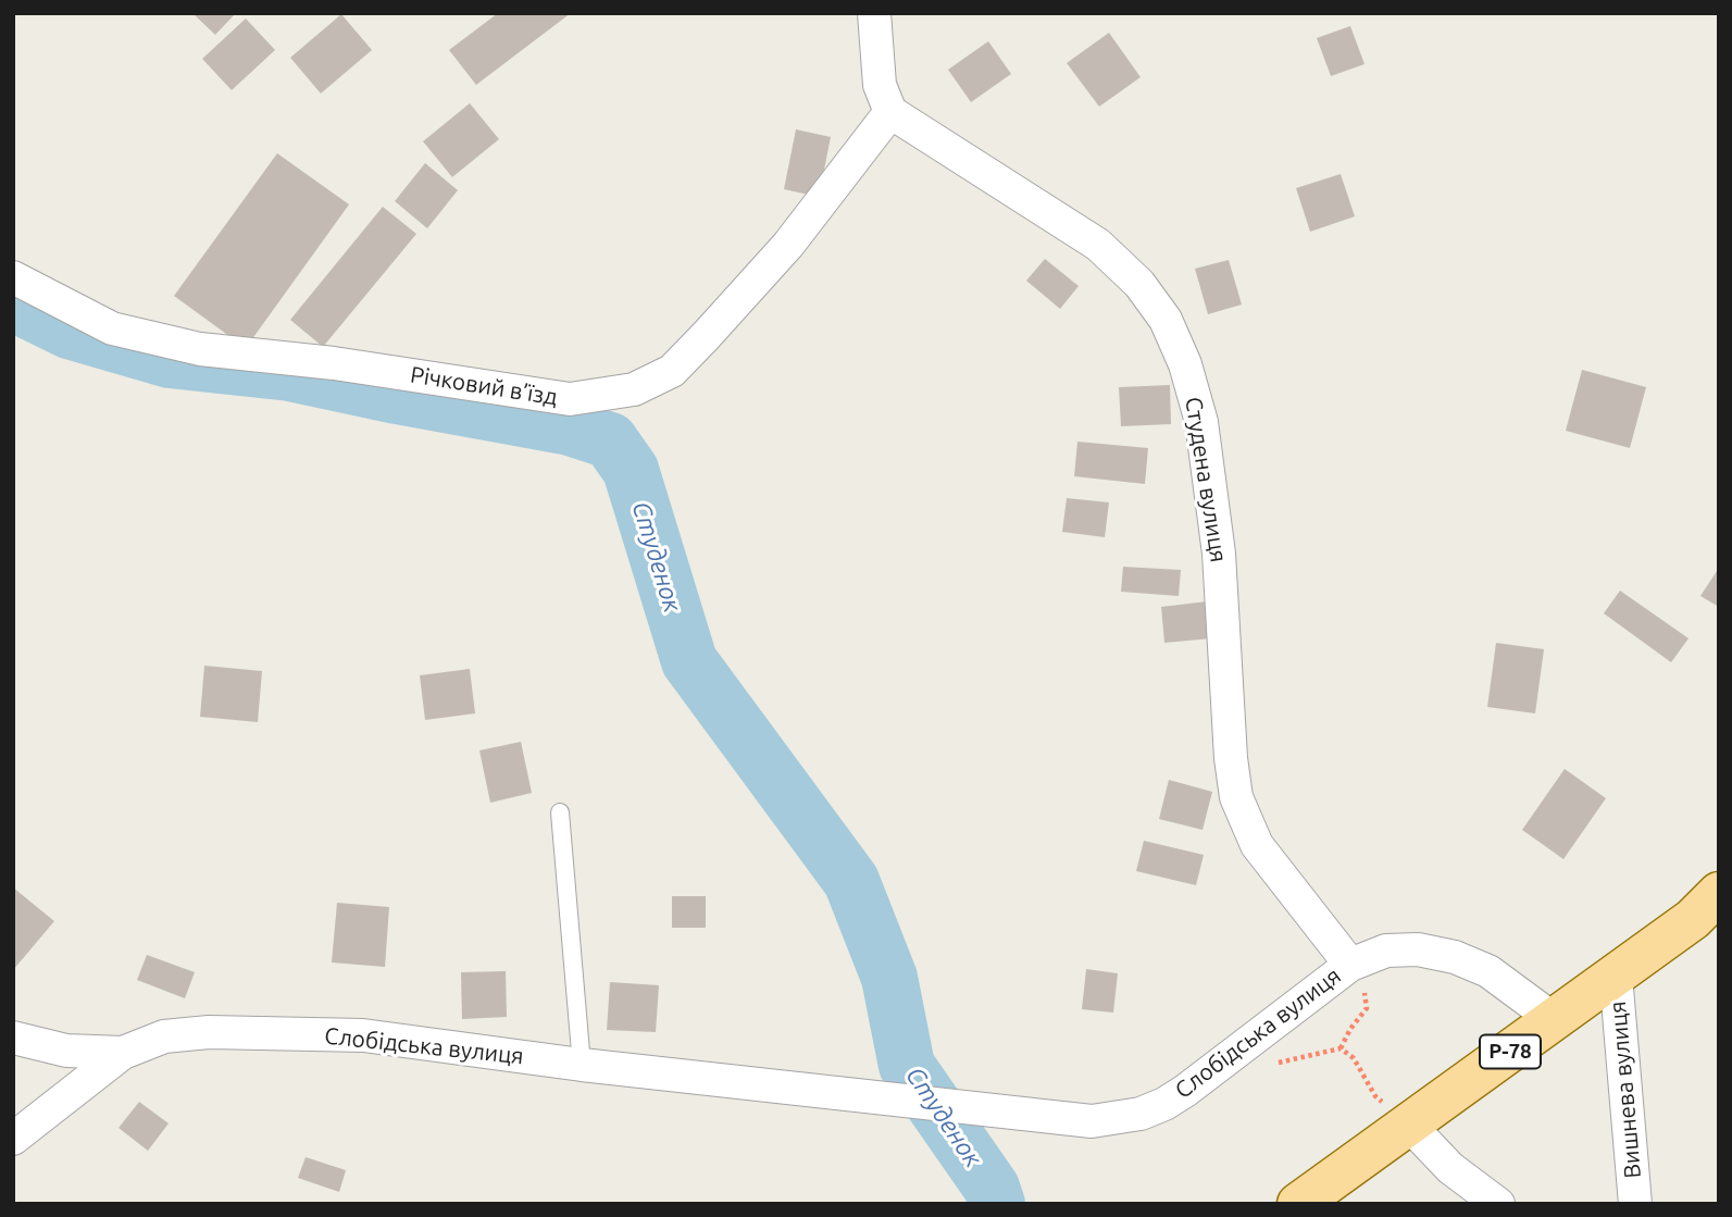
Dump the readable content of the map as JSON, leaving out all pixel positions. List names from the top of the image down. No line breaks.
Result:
{"streets":{"main road":["Р-78"],"street":["Річковий в’їзд","Студена вулиця","Слобідська вулиця","Вишнева вулиця"]},"crossings":[["Річковий в’їзд","Студена вулиця"],["Студена вулиця","Слобідська вулиця"],["Слобідська вулиця","Р-78"],["Р-78","Вишнева вулиця"]],"water":["Студенок"]}
